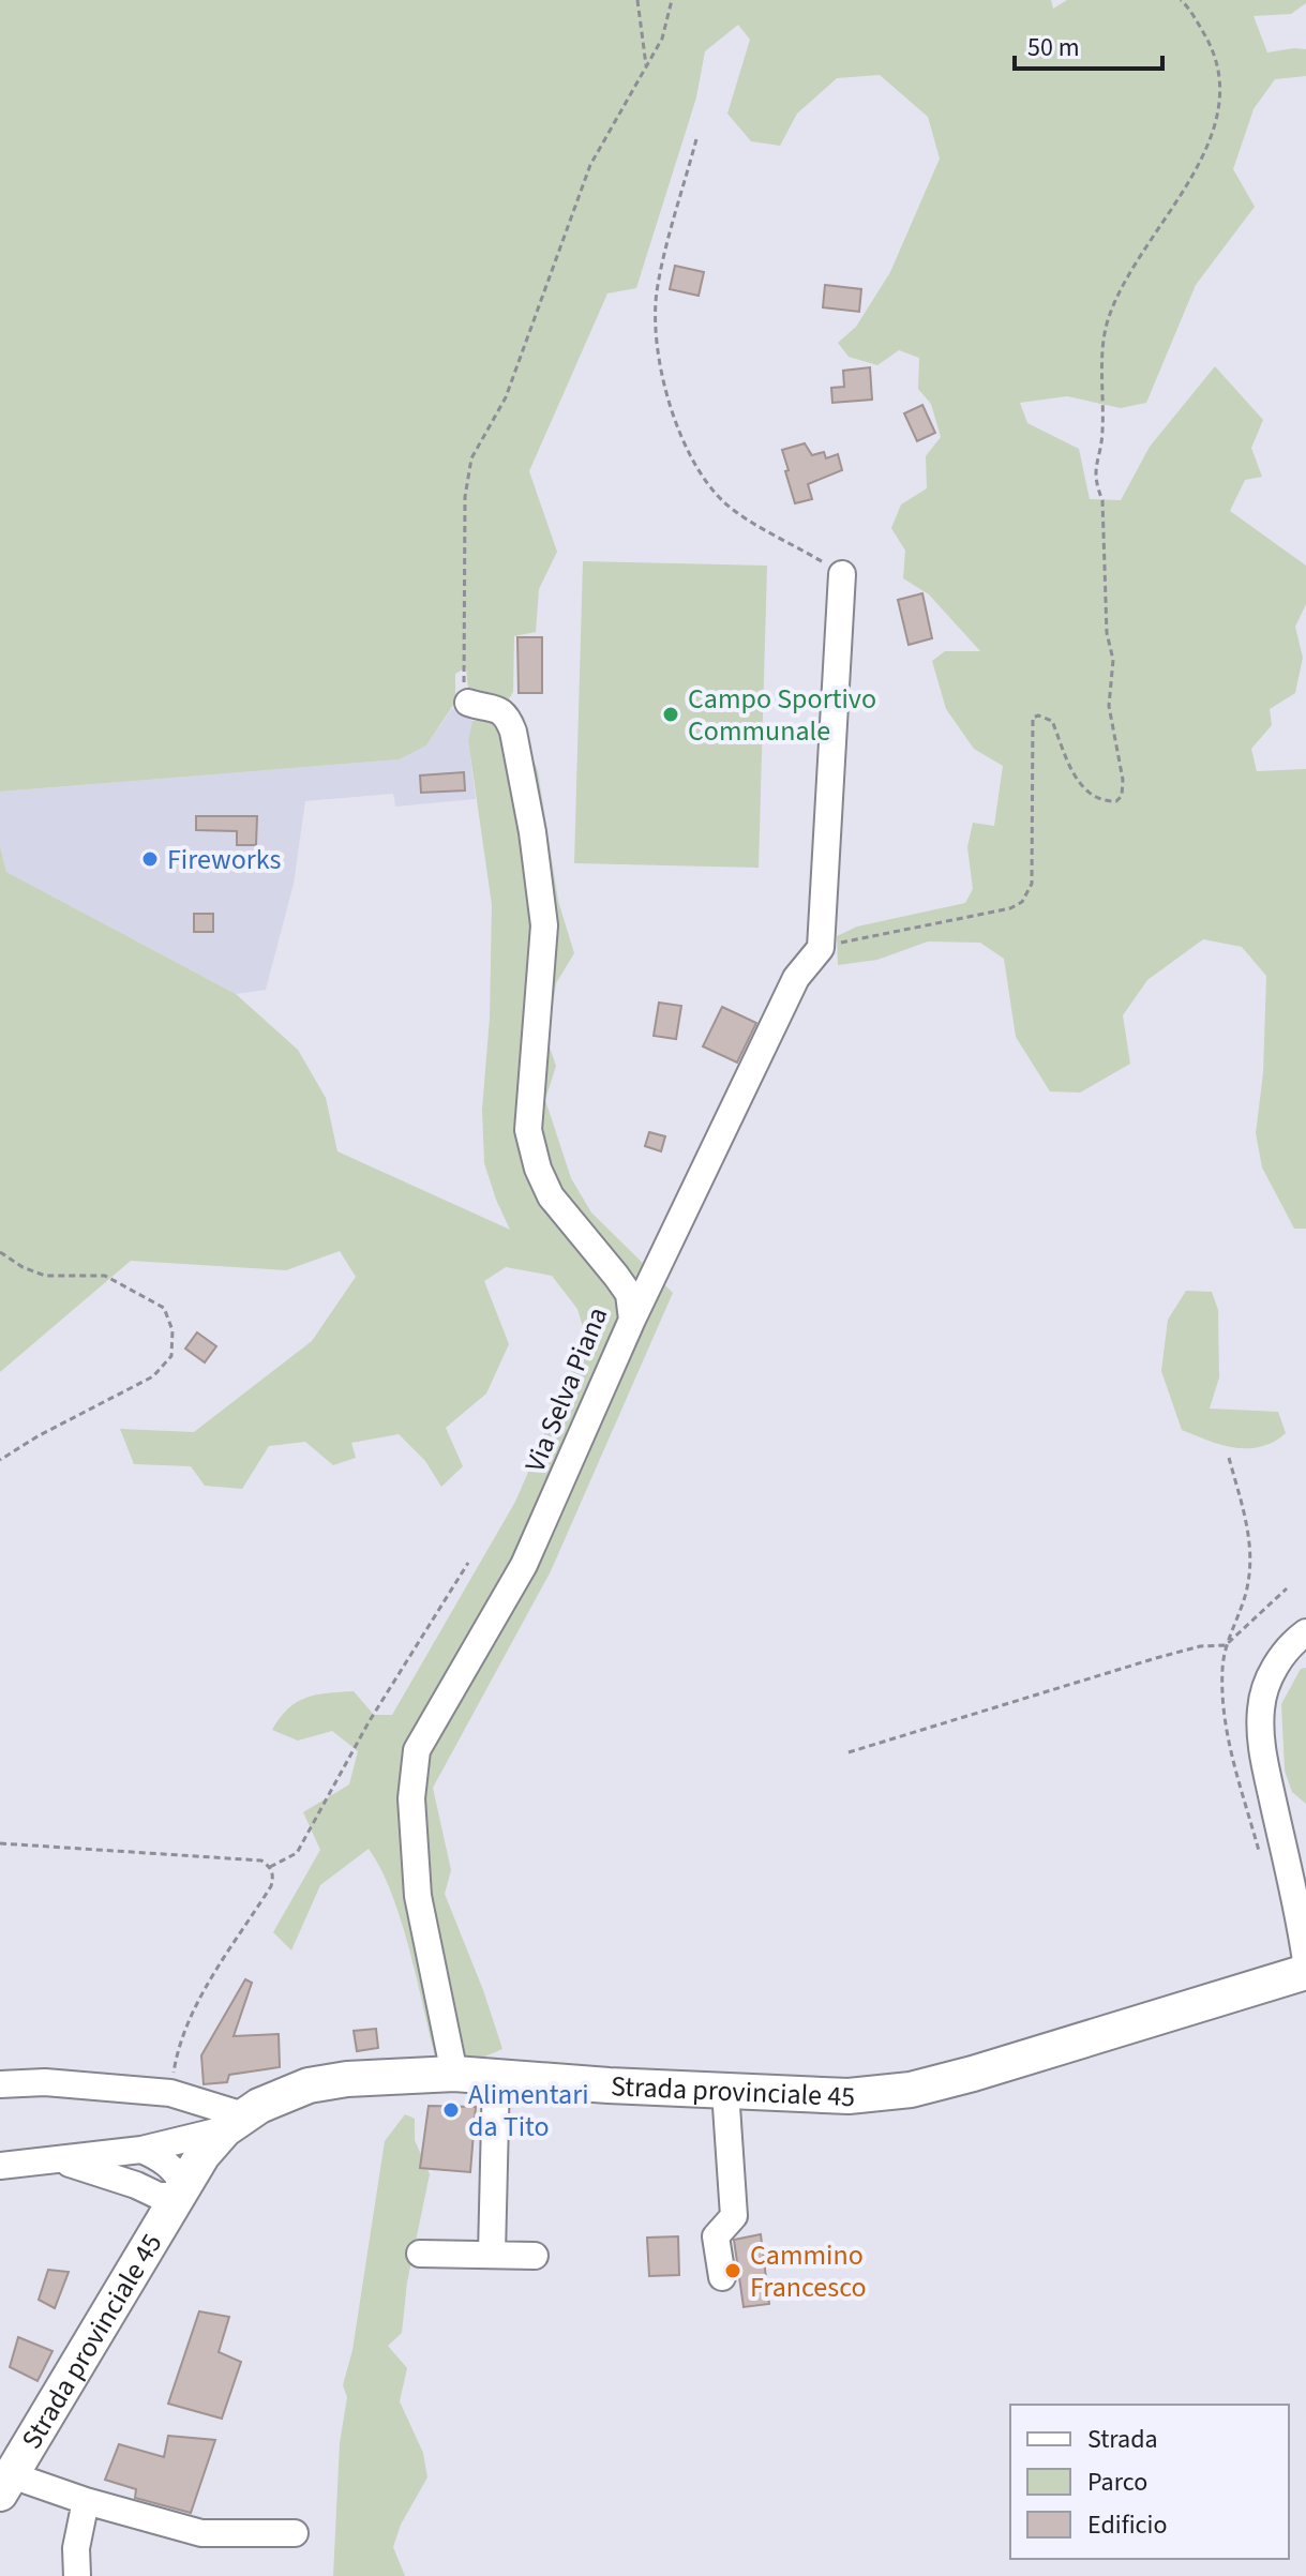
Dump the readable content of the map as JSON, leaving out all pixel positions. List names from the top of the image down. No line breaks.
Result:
{"streets":{"main road":["Strada provinciale 45"],"street":["Via Selva Piana"]},"crossings":[["Via Selva Piana","Strada provinciale 45"]],"places":["Campo Sportivo Communale","Fireworks","Alimentari da Tito","Cammino Francesco"],"legend":["Strada","Parco","Edificio"],"scale_bar":"50 m"}
